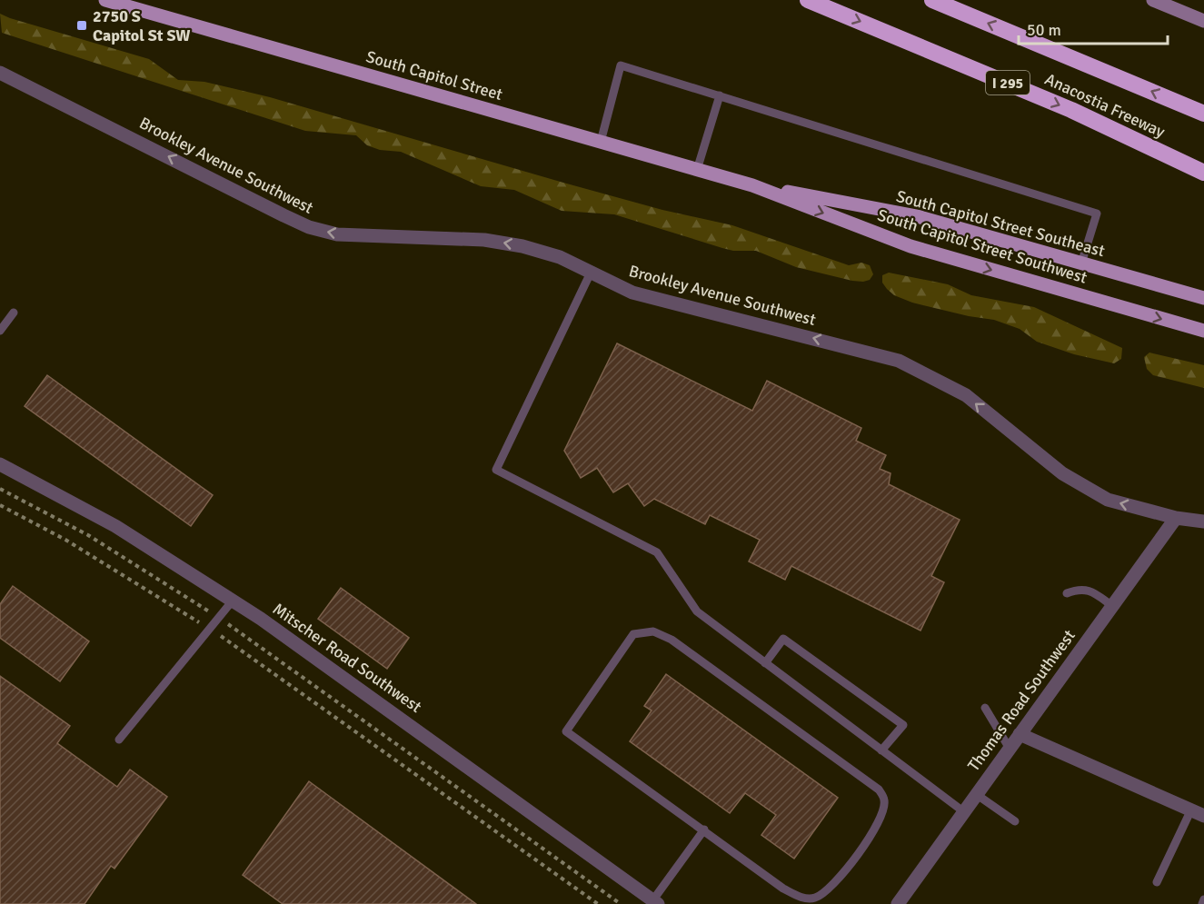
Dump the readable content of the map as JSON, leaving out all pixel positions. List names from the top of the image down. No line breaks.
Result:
{"streets":{"highway":["I 295","Anacostia Freeway"],"main road":["South Capitol Street","South Capitol Street Southeast","South Capitol Street Southwest"],"street":["Brookley Avenue Southwest","Mitscher Road Southwest","Thomas Road Southwest"]},"crossings":[["South Capitol Street","South Capitol Street Southeast"],["South Capitol Street","South Capitol Street Southwest"],["Brookley Avenue Southwest","Thomas Road Southwest"],["South Capitol Street Southeast","South Capitol Street Southwest"]],"one_way":["Brookley Avenue Southwest","South Capitol Street Southwest"],"places":{"transit":["2750 S Capitol St SW"]},"scale_bar":"50 m"}
